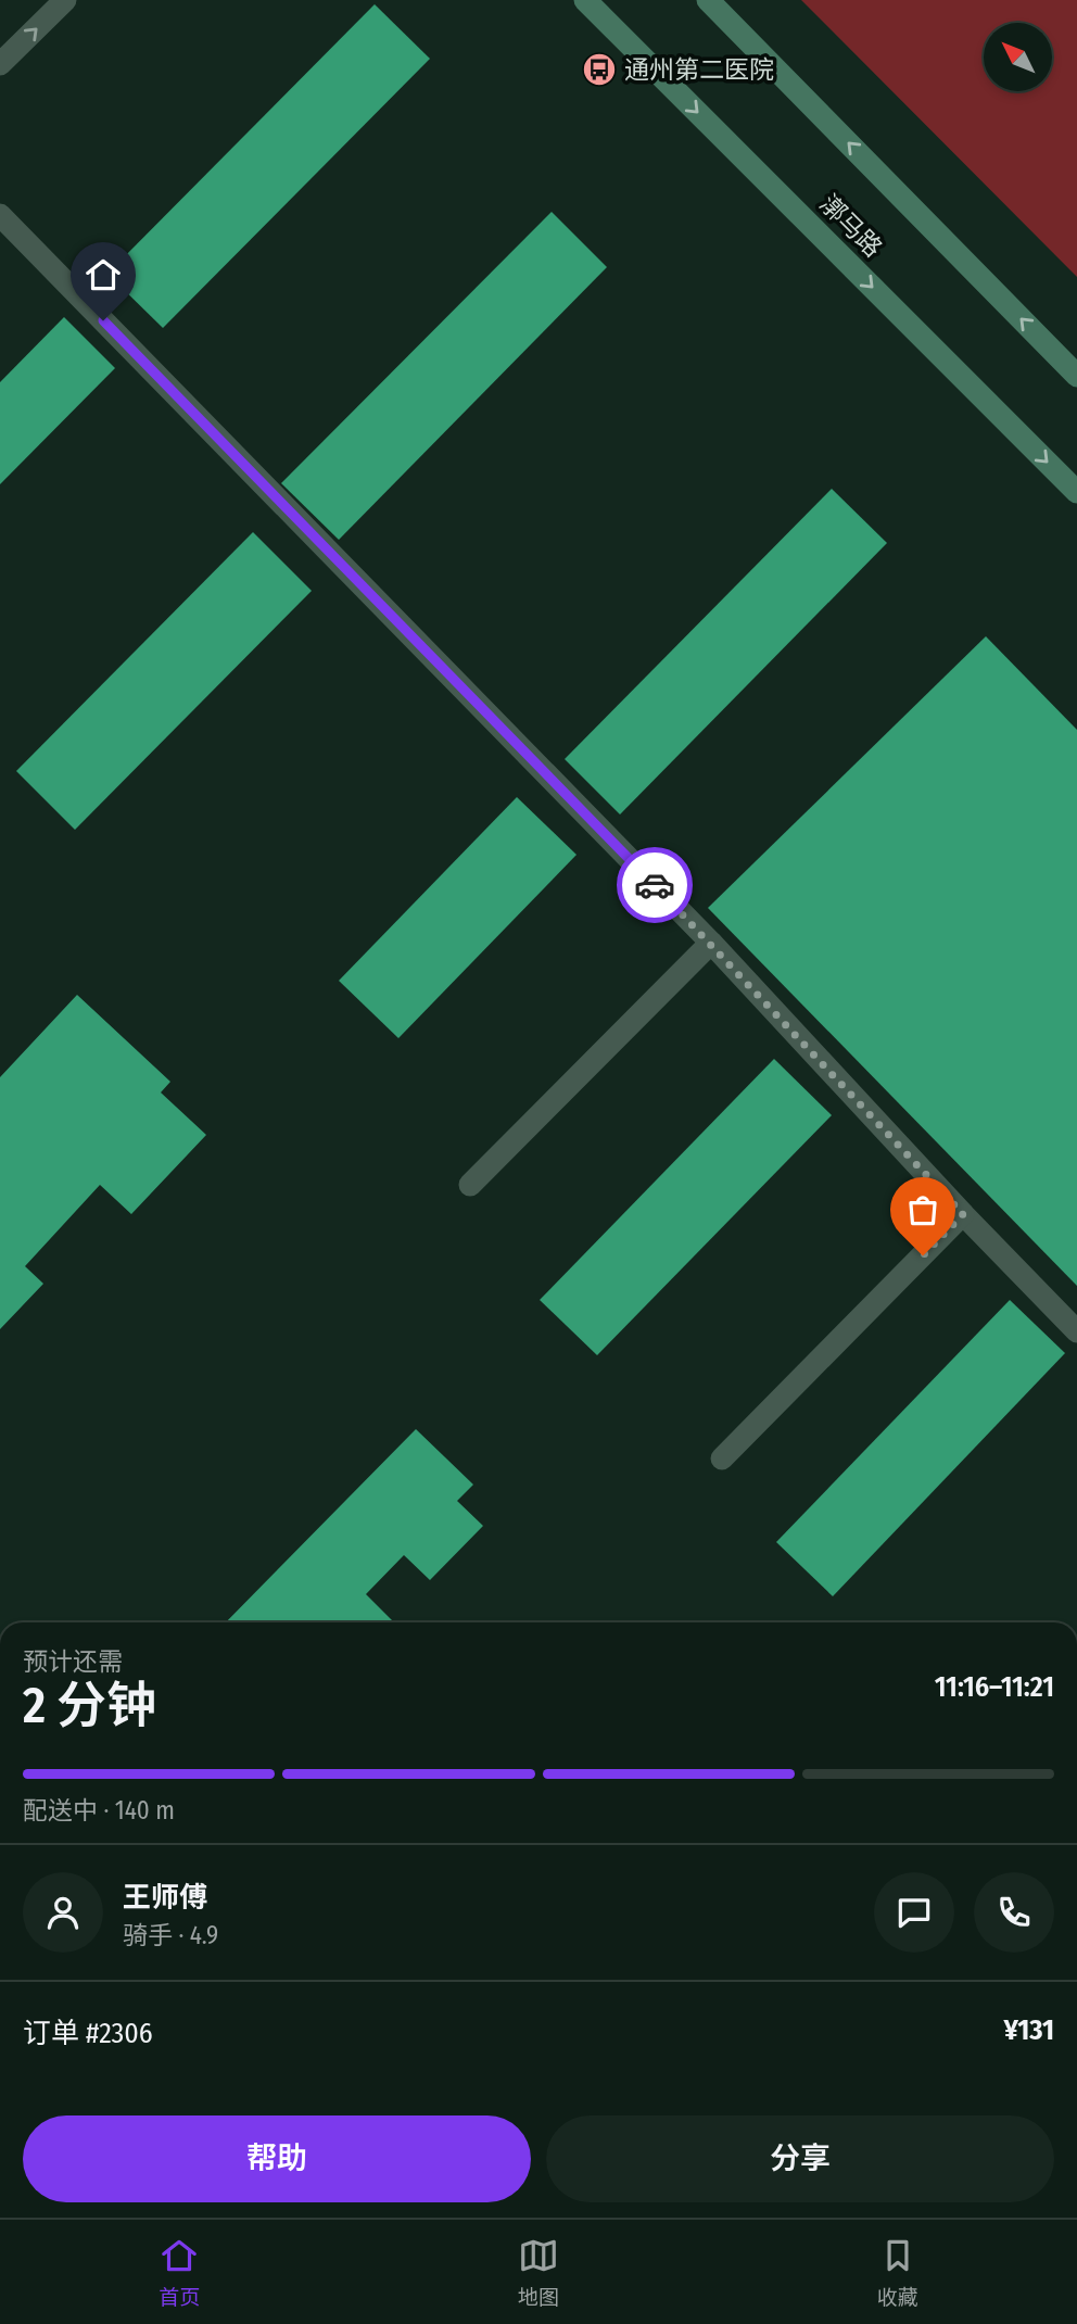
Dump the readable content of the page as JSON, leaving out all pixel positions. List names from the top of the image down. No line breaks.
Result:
{"streets":{"main road":["漷马路"]},"places":{"bus stop":["通州第二医院"]},"north":"top left","page":{"heading":["2 分钟","预计还需","11:16–11:21"],"panel":["王师傅","骑手 · 4.9","订单 #2306","¥131"],"bar":"配送中 · 140 m","buttons":["帮助","分享"],"tabs":["首页","地图","收藏"]}}
